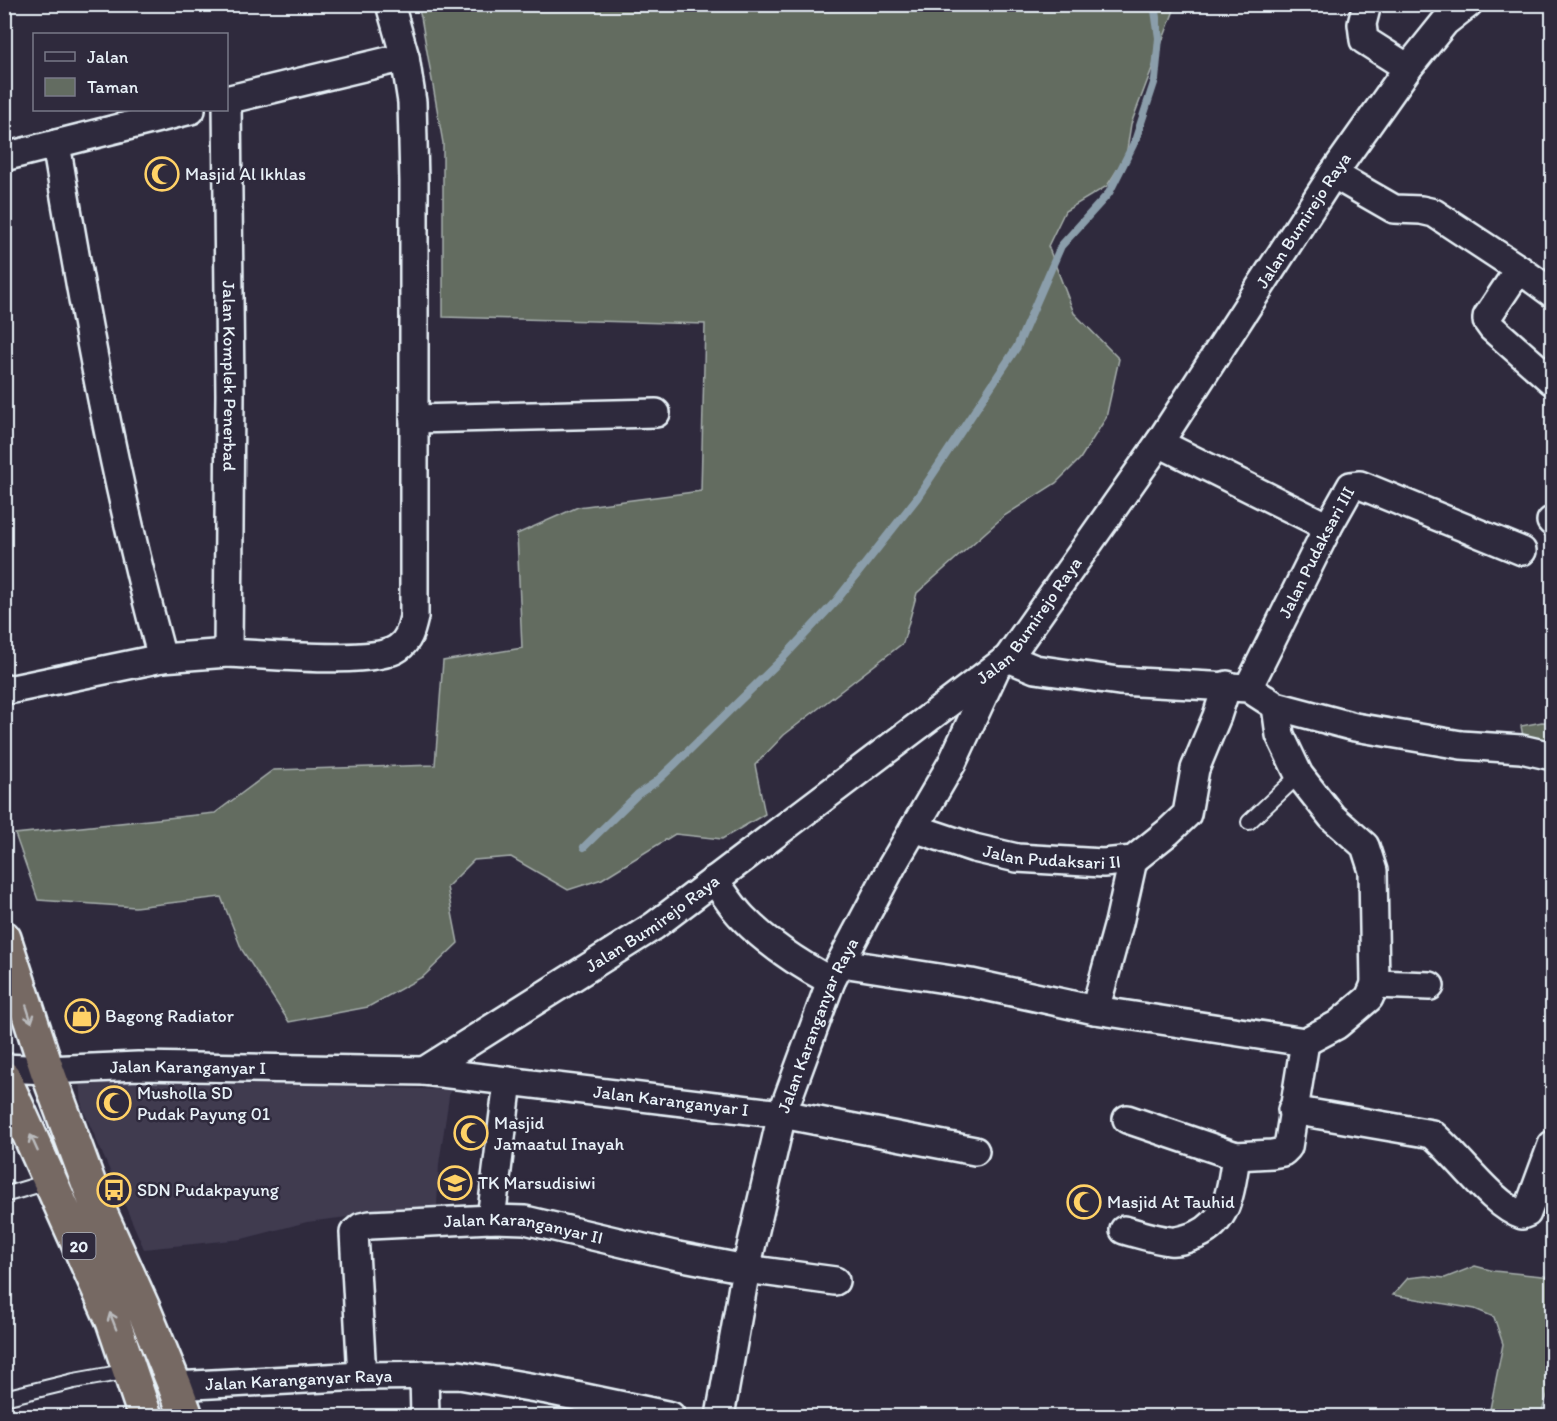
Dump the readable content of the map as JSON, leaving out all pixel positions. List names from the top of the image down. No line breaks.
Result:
{"streets":{"highway":["20"],"street":["Jalan Bumirejo Raya","Jalan Komplek Penerbad","Jalan Pudaksari III","Jalan Pudaksari II","Jalan Karanganyar Raya","Jalan Karanganyar I","Jalan Karanganyar II"]},"crossings":[["Jalan Bumirejo Raya","Jalan Karanganyar Raya"],["Jalan Bumirejo Raya","Jalan Karanganyar I"],["Jalan Pudaksari III","Jalan Pudaksari II"],["Jalan Pudaksari II","Jalan Karanganyar Raya"],["Jalan Karanganyar Raya","Jalan Karanganyar I"],["Jalan Karanganyar Raya","Jalan Karanganyar II"],["Jalan Karanganyar Raya","20"],["Jalan Karanganyar I","20"]],"places":{"mosque":["Masjid Al Ikhlas","Musholla SD Pudak Payung 01","Masjid Jamaatul Inayah","Masjid At Tauhid"],"shop":["Bagong Radiator"],"school or university":["TK Marsudisiwi"],"bus stop":["SDN Pudakpayung"]},"legend":["Jalan","Taman"]}
